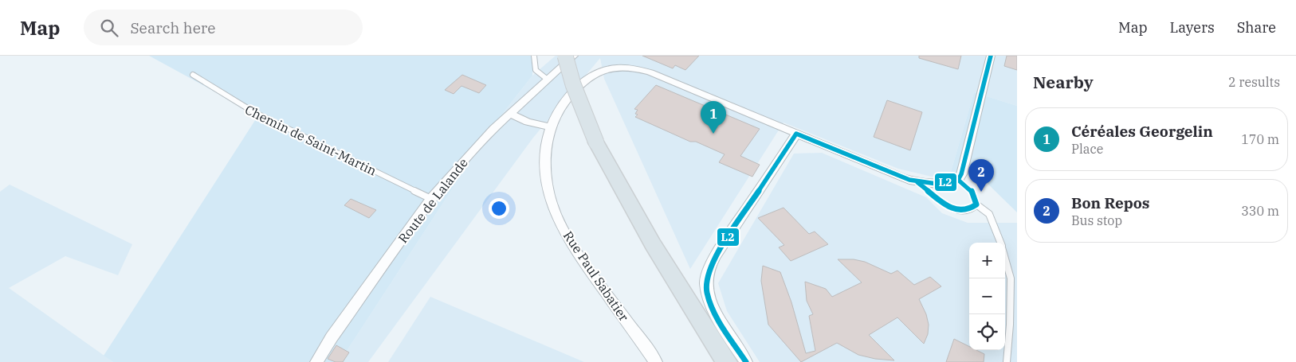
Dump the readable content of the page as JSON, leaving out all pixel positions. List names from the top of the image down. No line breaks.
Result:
{"streets":{"street":["Route de Lalande","Rue Paul Sabatier"],"lane":["Chemin de Saint-Martin"]},"crossings":[["Chemin de Saint-Martin","Route de Lalande"]],"lines":["transit line L2"],"page":{"header":"Map","search":"Search here","nav":["Map","Layers","Share"],"heading":["Nearby","2 results"],"pins":["1","2"],"list":[{"mark":"1","name":"Céréales Georgelin","note":"Place","value":"170 m"},{"mark":"2","name":"Bon Repos","note":"Bus stop","value":"330 m"}],"map_buttons":["+","−"]}}
